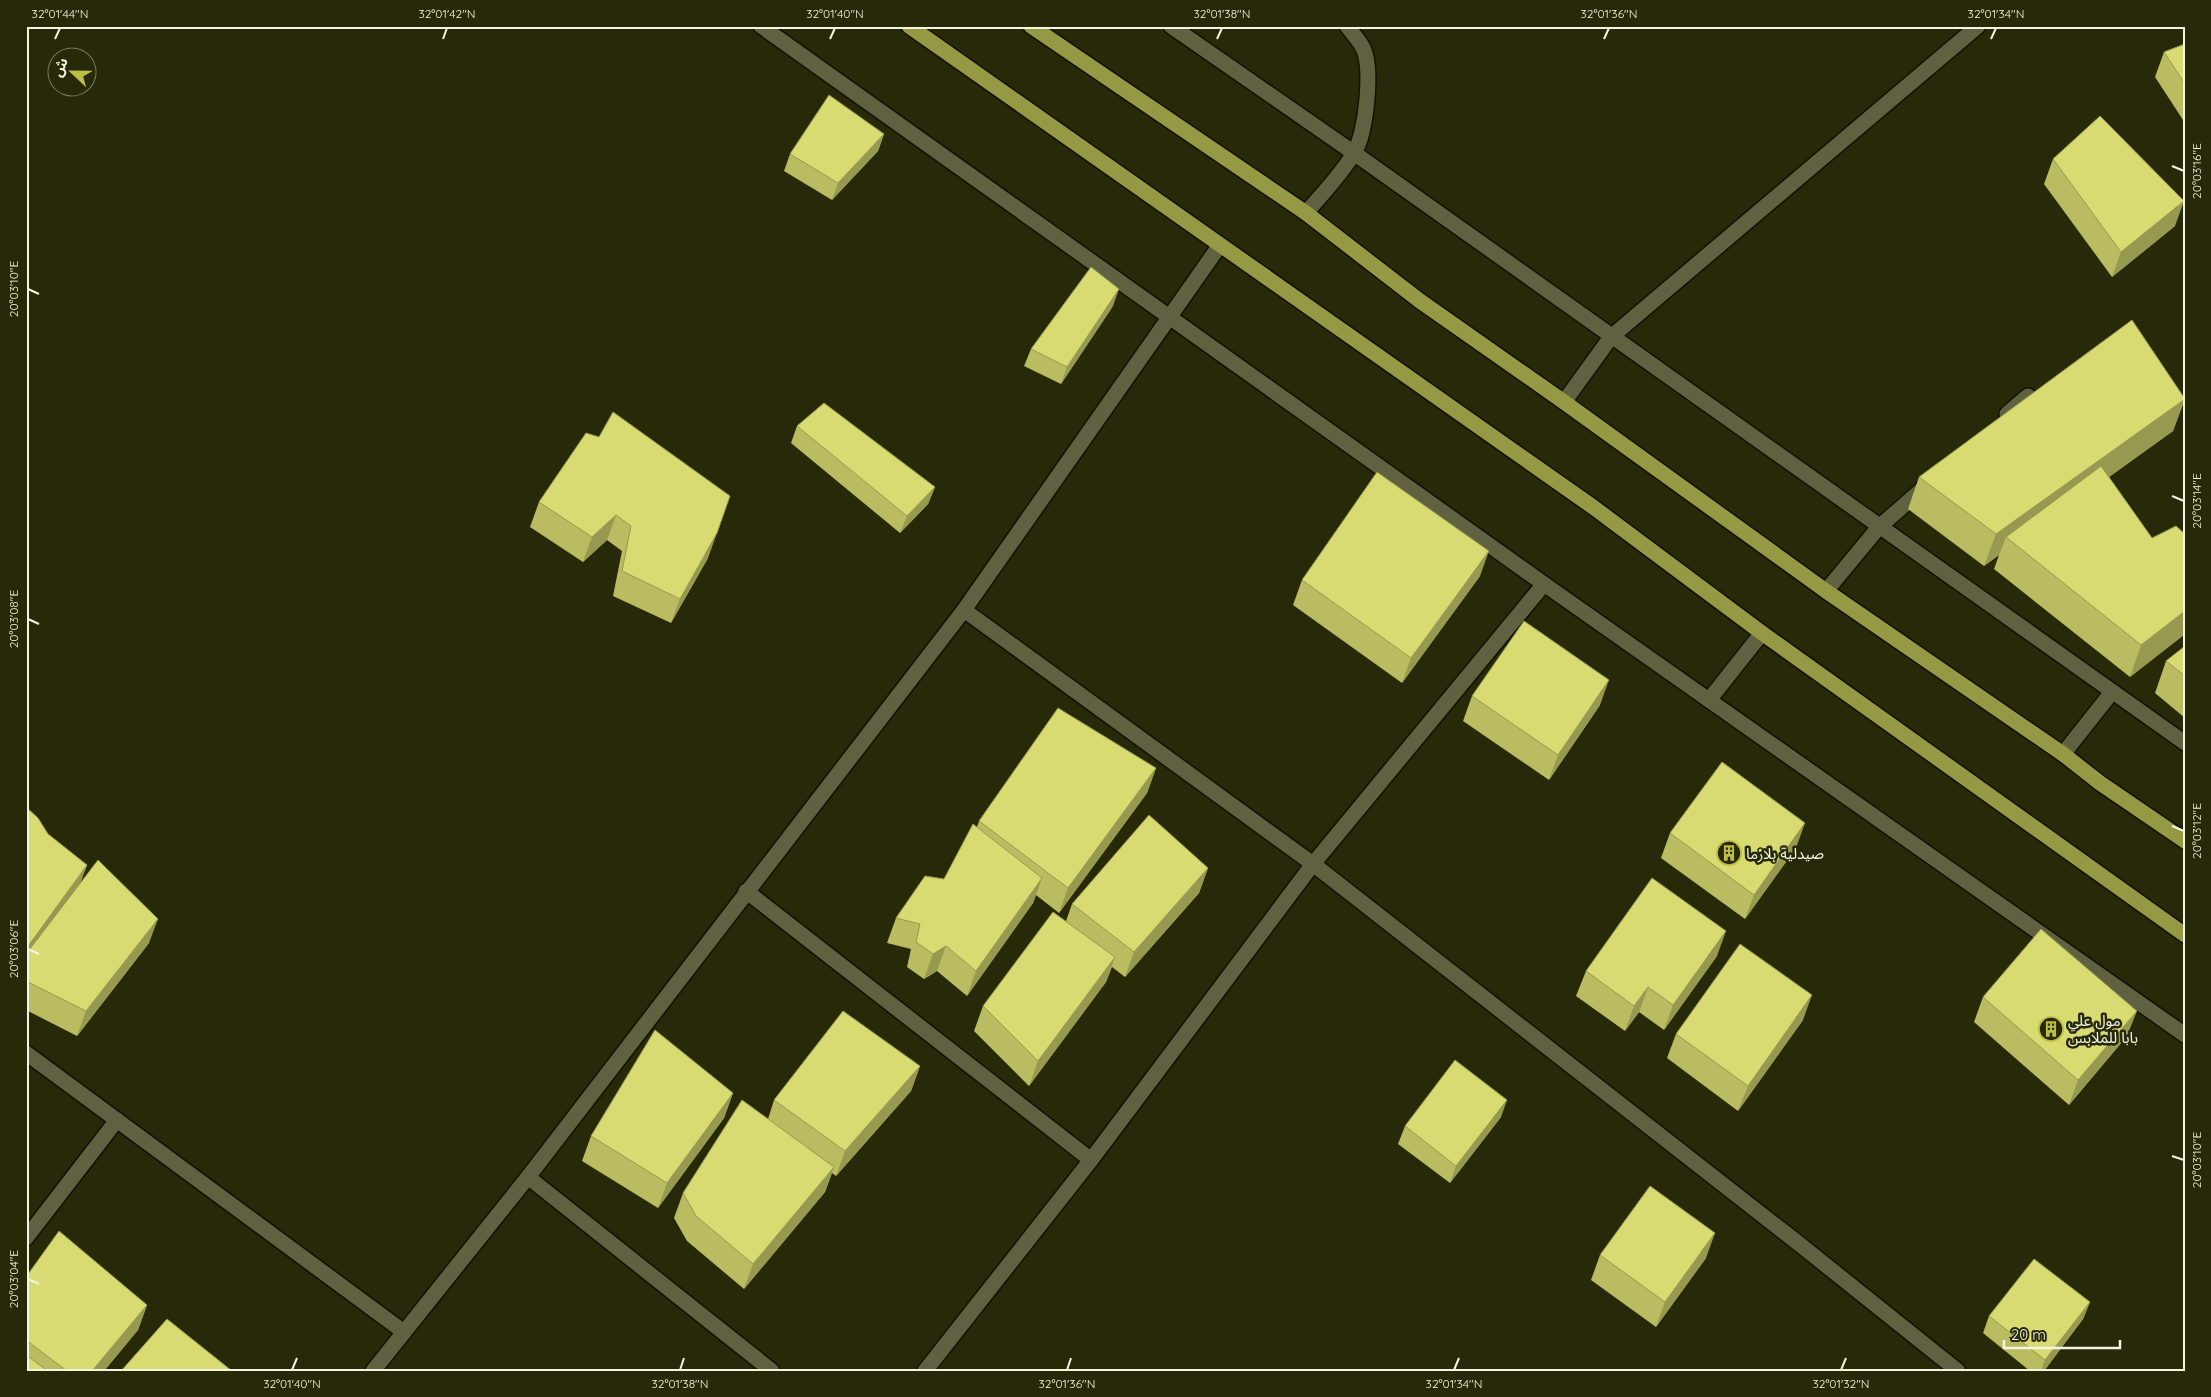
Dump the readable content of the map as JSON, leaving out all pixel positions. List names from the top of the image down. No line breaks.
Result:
{"places":{"building":["صيدلية بلازما","مول علي بابا للملابس"]},"scale_bar":"20 m","north":"left","coordinates":["32°01'44\"N","32°01'42\"N","32°01'40\"N","32°01'38\"N","32°01'36\"N","32°01'34\"N","20°03'16\"E","20°03'10\"E","20°03'14\"E","20°03'08\"E","20°03'12\"E","20°03'06\"E","20°03'04\"E","32°01'32\"N"]}
